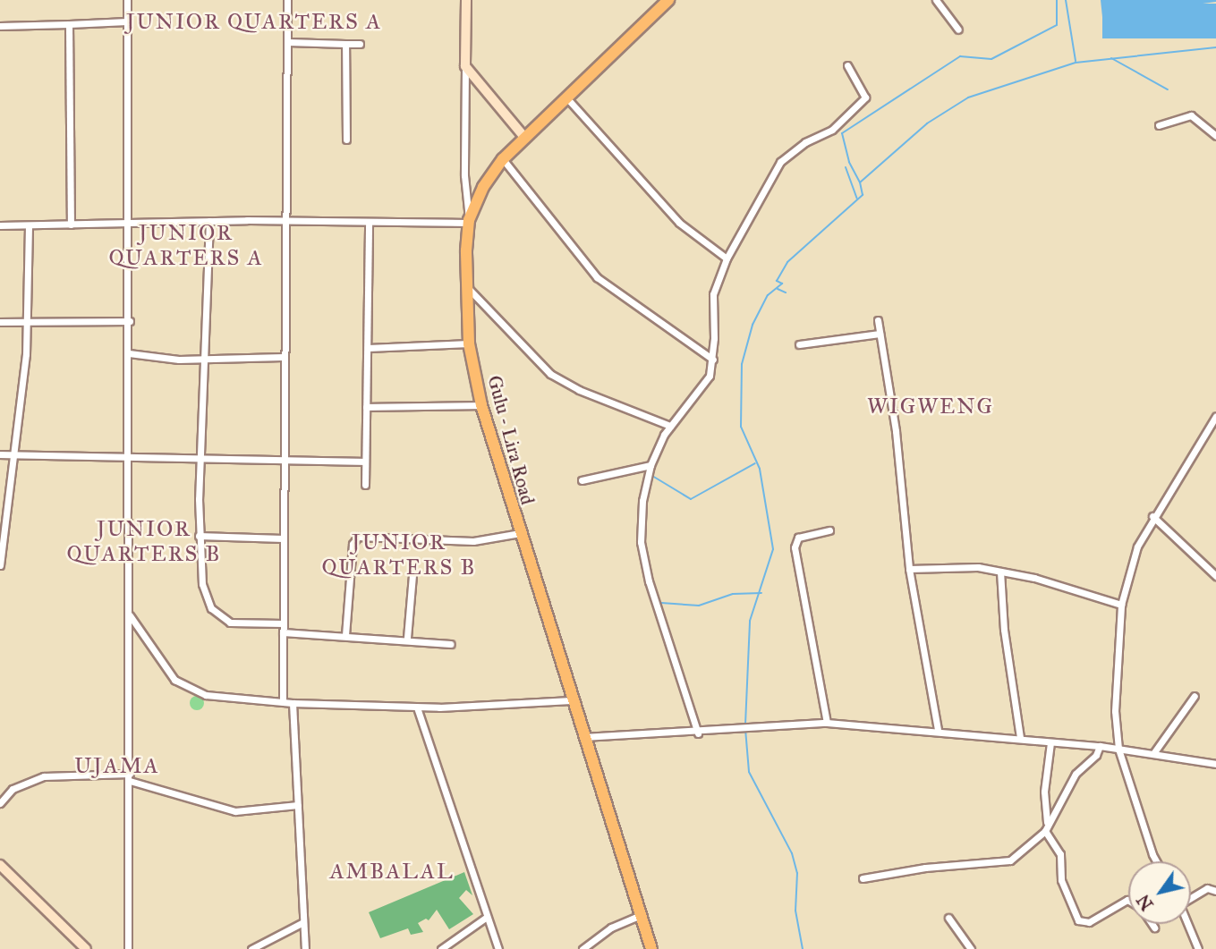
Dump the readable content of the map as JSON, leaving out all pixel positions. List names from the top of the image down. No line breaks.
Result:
{"streets":{"main road":["Gulu - Lira Road"]},"districts":["JUNIOR QUARTERS A","JUNIOR QUARTERS A","WIGWENG","JUNIOR QUARTERS B","JUNIOR QUARTERS B","UJAMA","AMBALAL"],"north":"bottom left"}
